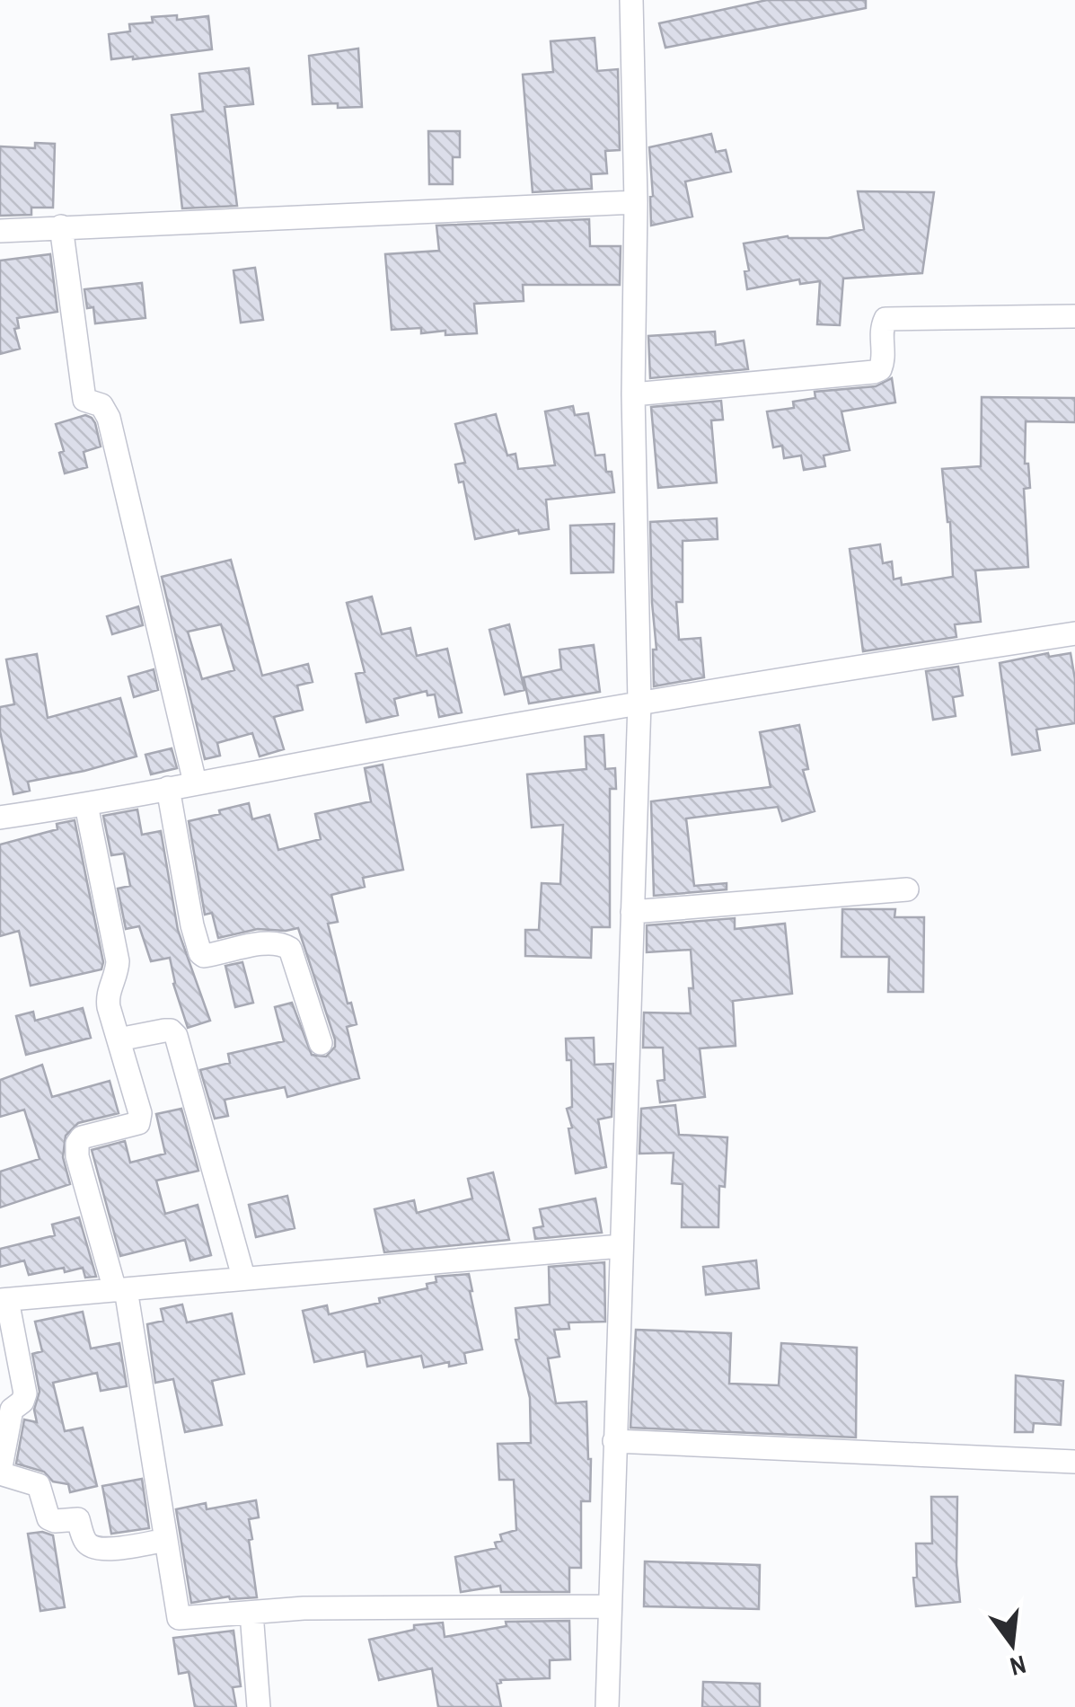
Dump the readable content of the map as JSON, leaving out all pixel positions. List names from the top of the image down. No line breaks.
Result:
{"north":"bottom"}
